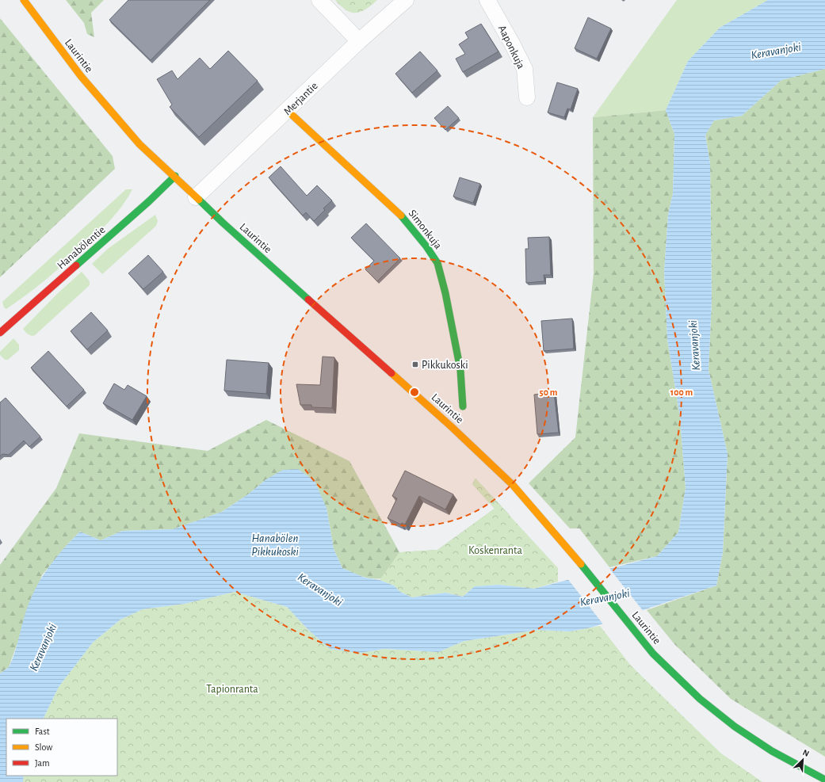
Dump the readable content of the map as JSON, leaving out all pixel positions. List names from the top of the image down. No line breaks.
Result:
{"streets":{"street":["Aaponkuja","Laurintie","Merjantie","Simonkuja","Hanabölentie"]},"crossings":[["Laurintie","Merjantie"],["Laurintie","Hanabölentie"],["Merjantie","Simonkuja"]],"water":["Keravanjoki","Hanabölen Pikkukoski"],"parks":["Koskenranta","Tapionranta"],"places":{"transit":["Pikkukoski"]},"legend":["Fast","Slow","Jam"],"north":"top right","rings":["50 m","100 m"]}
